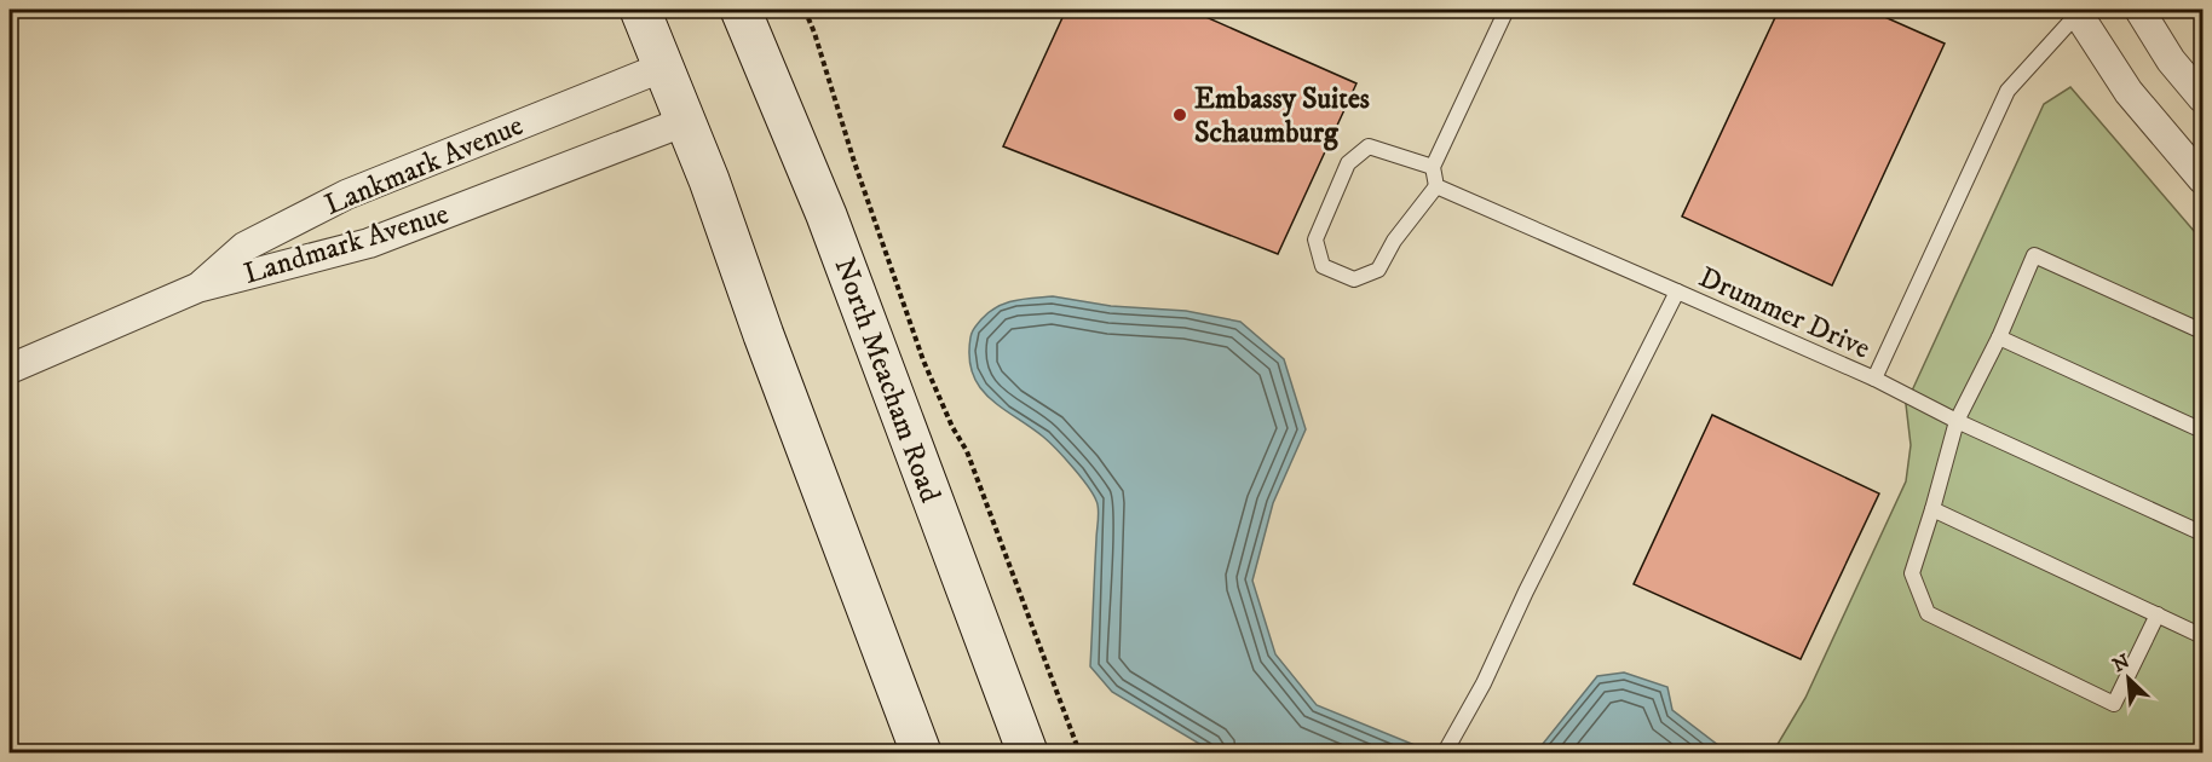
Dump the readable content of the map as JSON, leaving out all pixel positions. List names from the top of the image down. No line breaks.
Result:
{"streets":{"main road":["North Meacham Road"],"street":["Lankmark Avenue","Landmark Avenue"],"lane":["Drummer Drive"]},"crossings":[["Lankmark Avenue","Landmark Avenue"]],"places":["Embassy Suites Schaumburg"],"north":"top left"}
